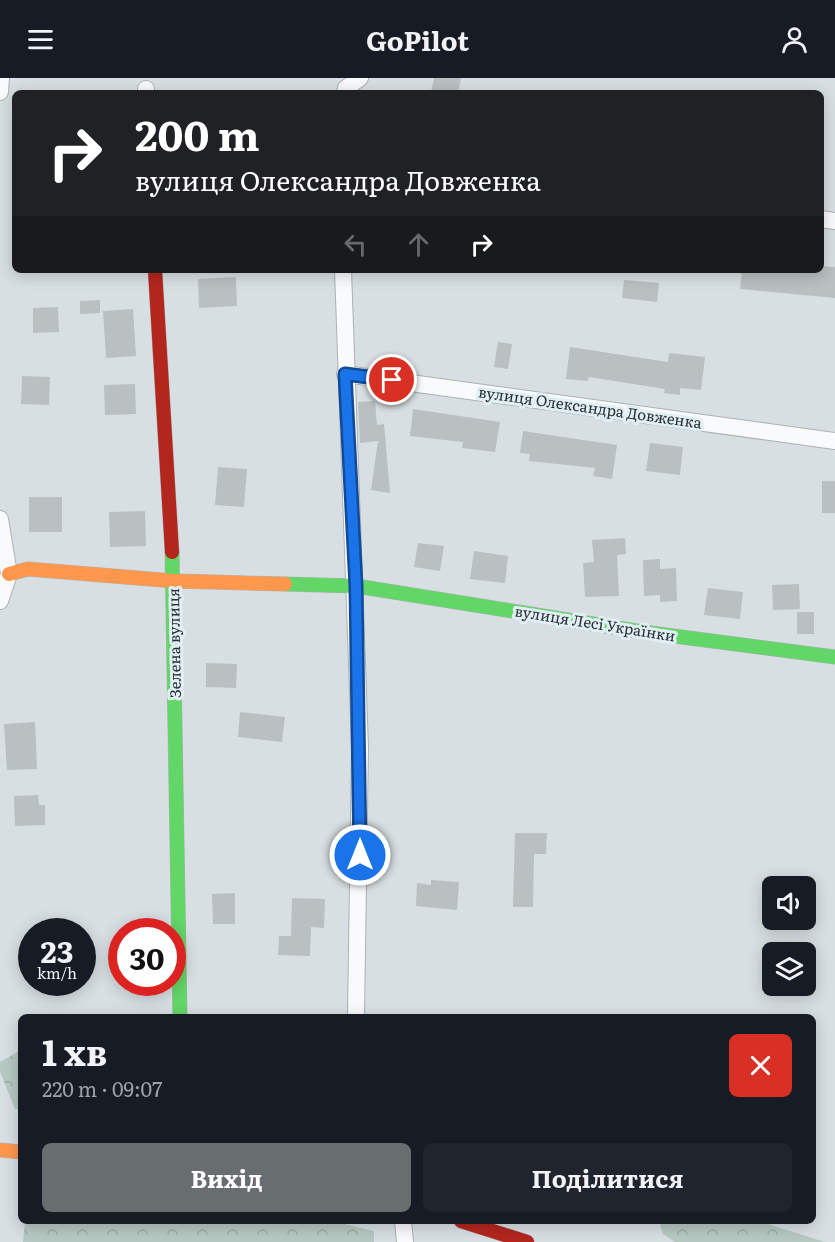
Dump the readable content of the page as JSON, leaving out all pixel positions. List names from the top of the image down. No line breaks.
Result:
{"streets":{"street":["вулиця Олександра Довженка","вулиця Лесі Українки","Зелена вулиця"]},"crossings":[["вулиця Лесі Українки","Зелена вулиця"]],"page":{"header":"GoPilot","turn":["200 m","вулиця Олександра Довженка"],"speed":"23 km/h","limit":"30","heading":["1 хв","220 m · 09:07"],"buttons":["Вихід","Поділитися"]}}
